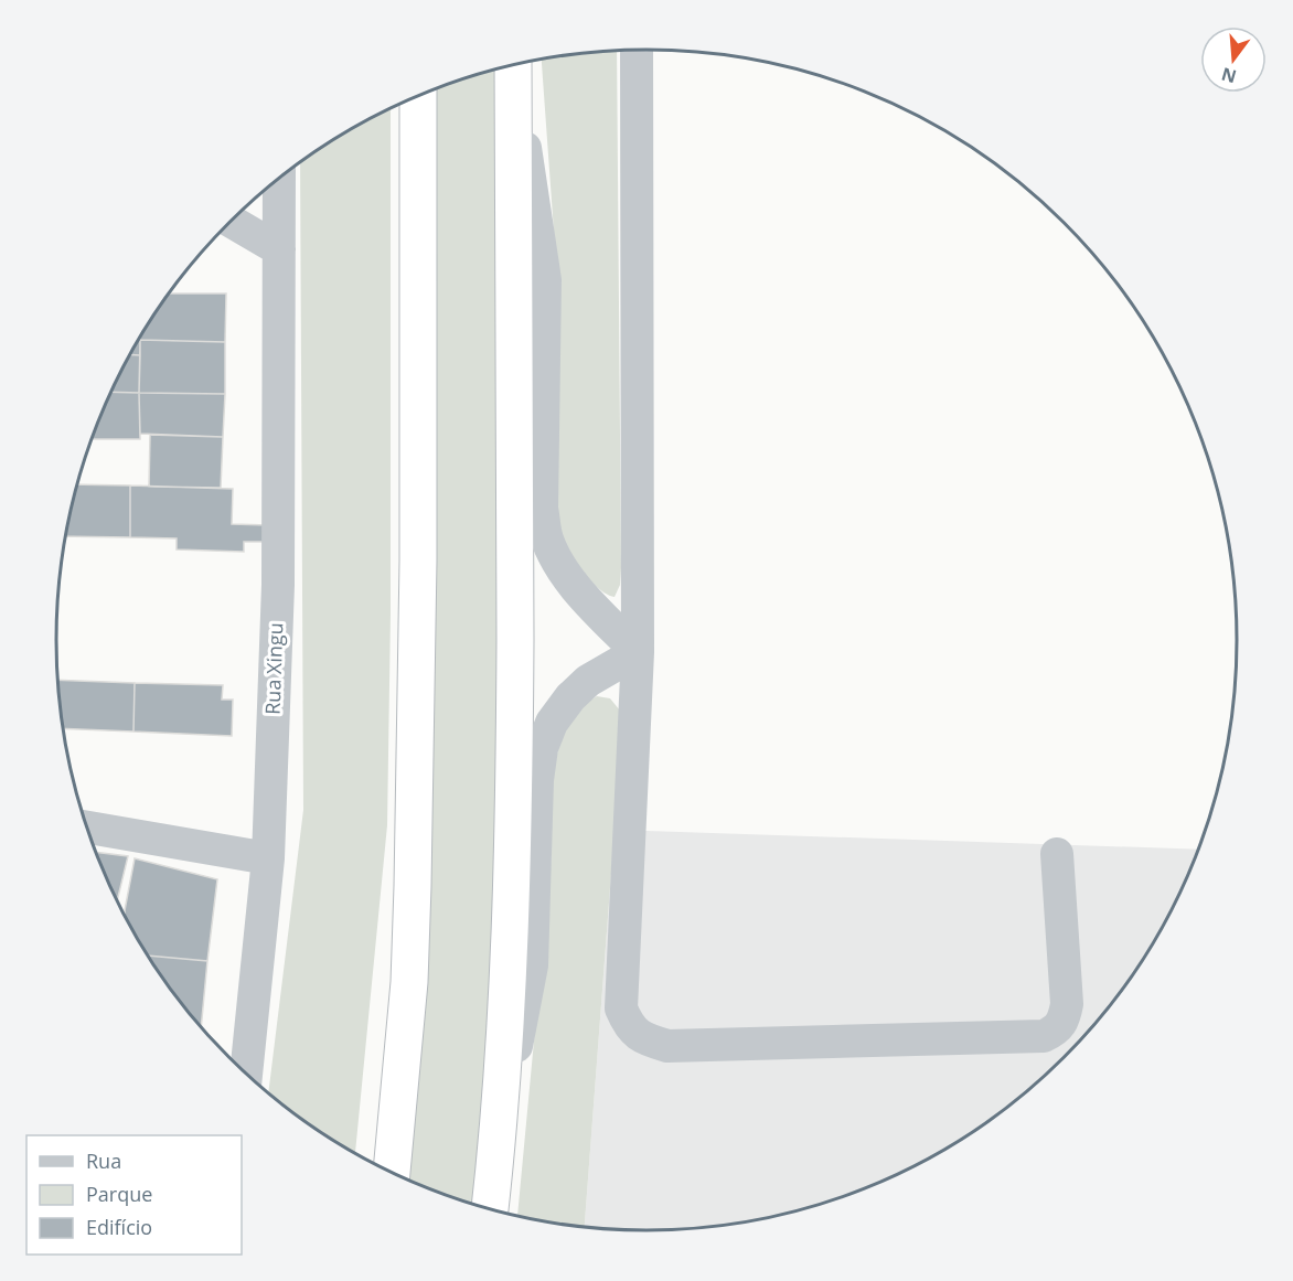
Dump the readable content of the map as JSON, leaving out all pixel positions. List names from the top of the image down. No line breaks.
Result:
{"streets":{"street":["Rua Xingu"]},"legend":["Rua","Parque","Edifício"],"north":"bottom"}
